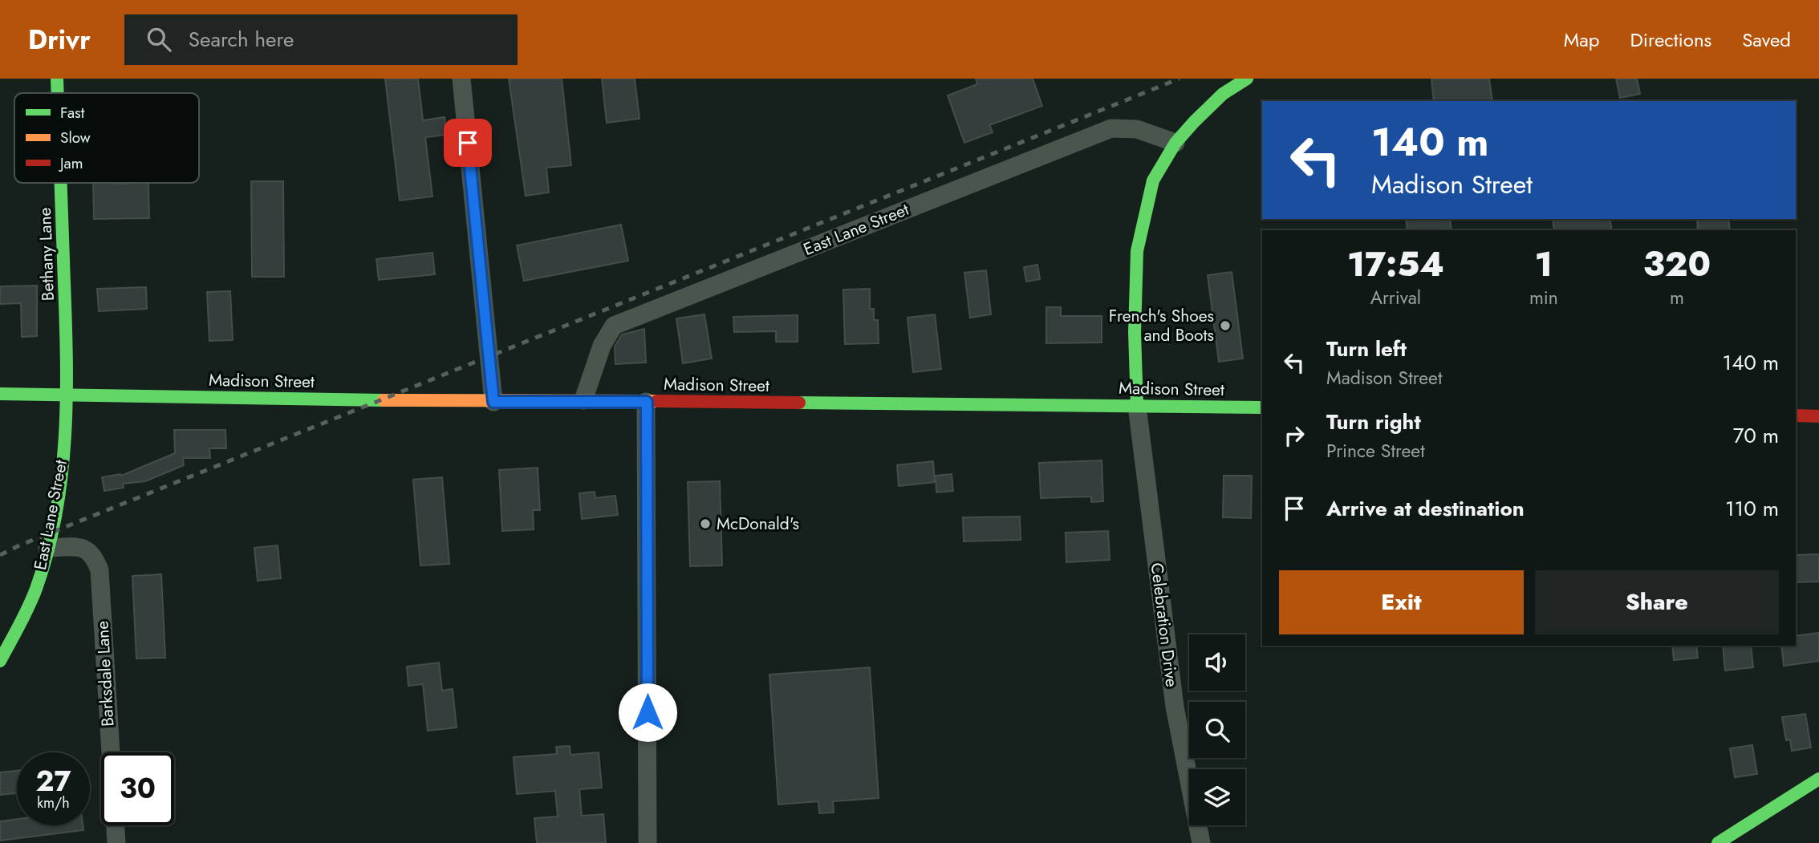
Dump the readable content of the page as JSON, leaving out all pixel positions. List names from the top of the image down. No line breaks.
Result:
{"streets":{"main road":["East Lane Street","Bethany Lane","Madison Street"],"street":["Celebration Drive","Barksdale Lane"]},"crossings":[["East Lane Street","Bethany Lane"],["East Lane Street","Madison Street"],["East Lane Street","Barksdale Lane"],["Bethany Lane","Madison Street"],["Madison Street","Celebration Drive"]],"places":["French's Shoes and Boots","McDonald's"],"legend":["Fast","Slow","Jam"],"page":{"header":"Drivr","search":"Search here","nav":["Map","Directions","Saved"],"turn":["140 m","Madison Street"],"eta":["17:54","Arrival","1","min","320","m"],"list":[{"name":"Turn left","note":"Madison Street","value":"140 m"},{"name":"Turn right","note":"Prince Street","value":"70 m"},{"name":"Arrive at destination","value":"110 m"}],"buttons":["Exit","Share"],"speed":"27 km/h","limit":"30"}}
